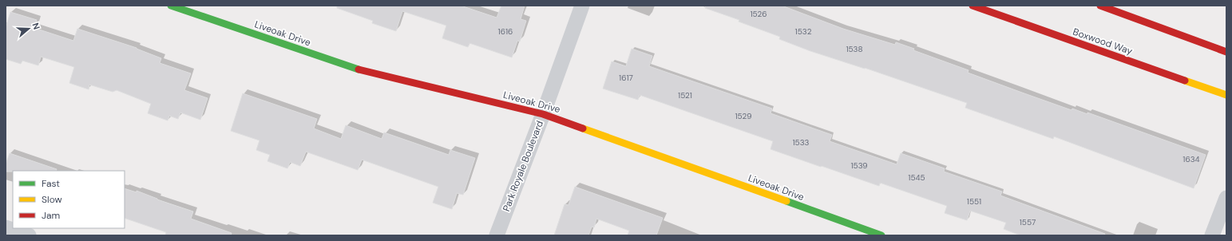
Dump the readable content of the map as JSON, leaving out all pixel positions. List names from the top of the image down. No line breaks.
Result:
{"streets":{"main road":["Liveoak Drive","Boxwood Way"],"street":["Park Royale Boulevard"]},"crossings":[["Liveoak Drive","Park Royale Boulevard"]],"house_numbers":["1526","1616","1532","1538","1617","1521","1529","1533","1634","1539","1545","1551","1557"],"legend":["Fast","Slow","Jam"],"north":"right"}
